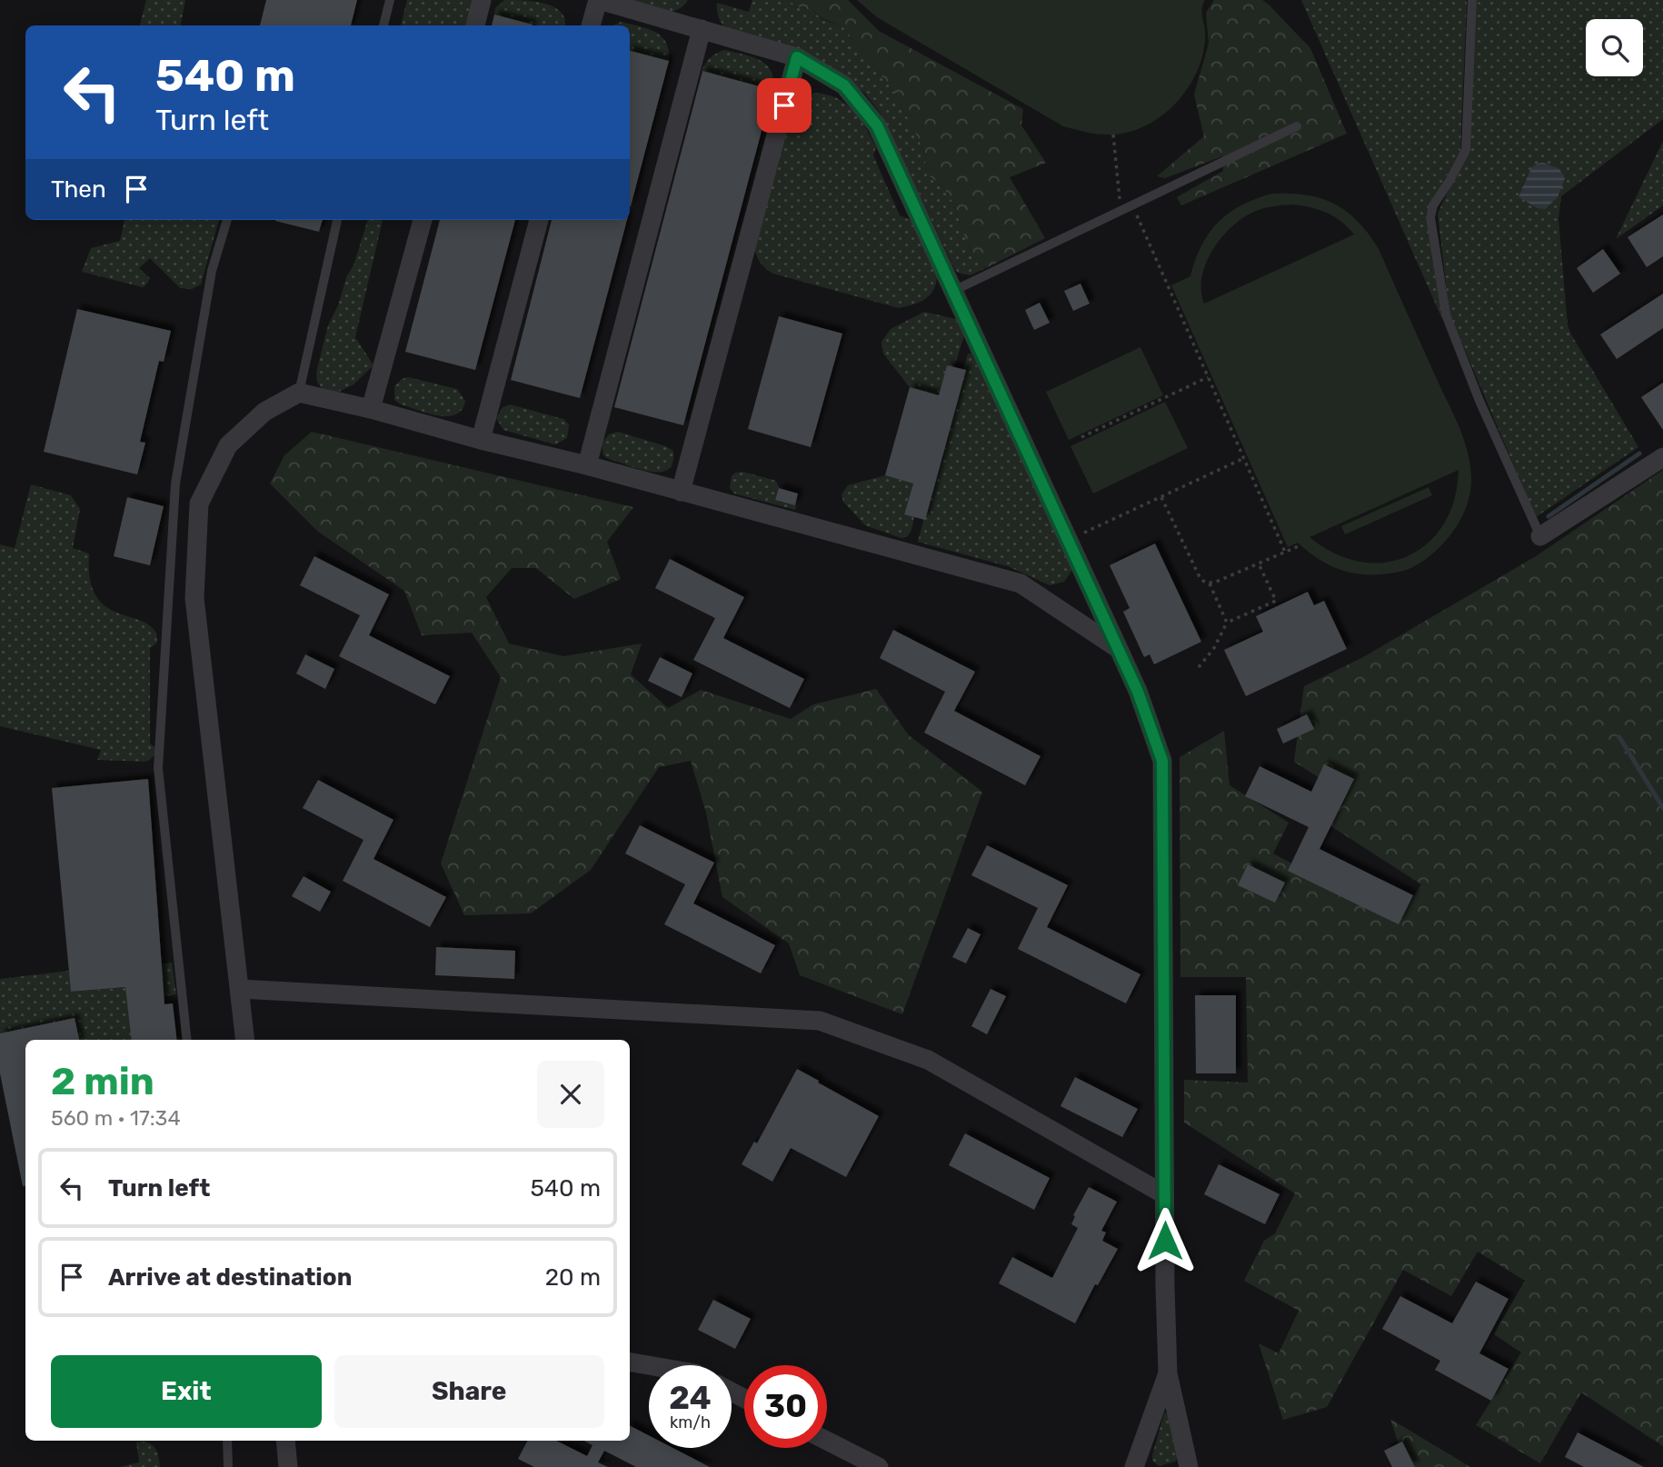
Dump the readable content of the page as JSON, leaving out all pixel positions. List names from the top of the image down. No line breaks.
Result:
{"page":{"turn":["540 m","Turn left"],"then":"Then","heading":["2 min","560 m · 17:34"],"list":[{"name":"Turn left","value":"540 m"},{"name":"Arrive at destination","value":"20 m"}],"buttons":["Exit","Share"],"speed":"24 km/h","limit":"30"}}
